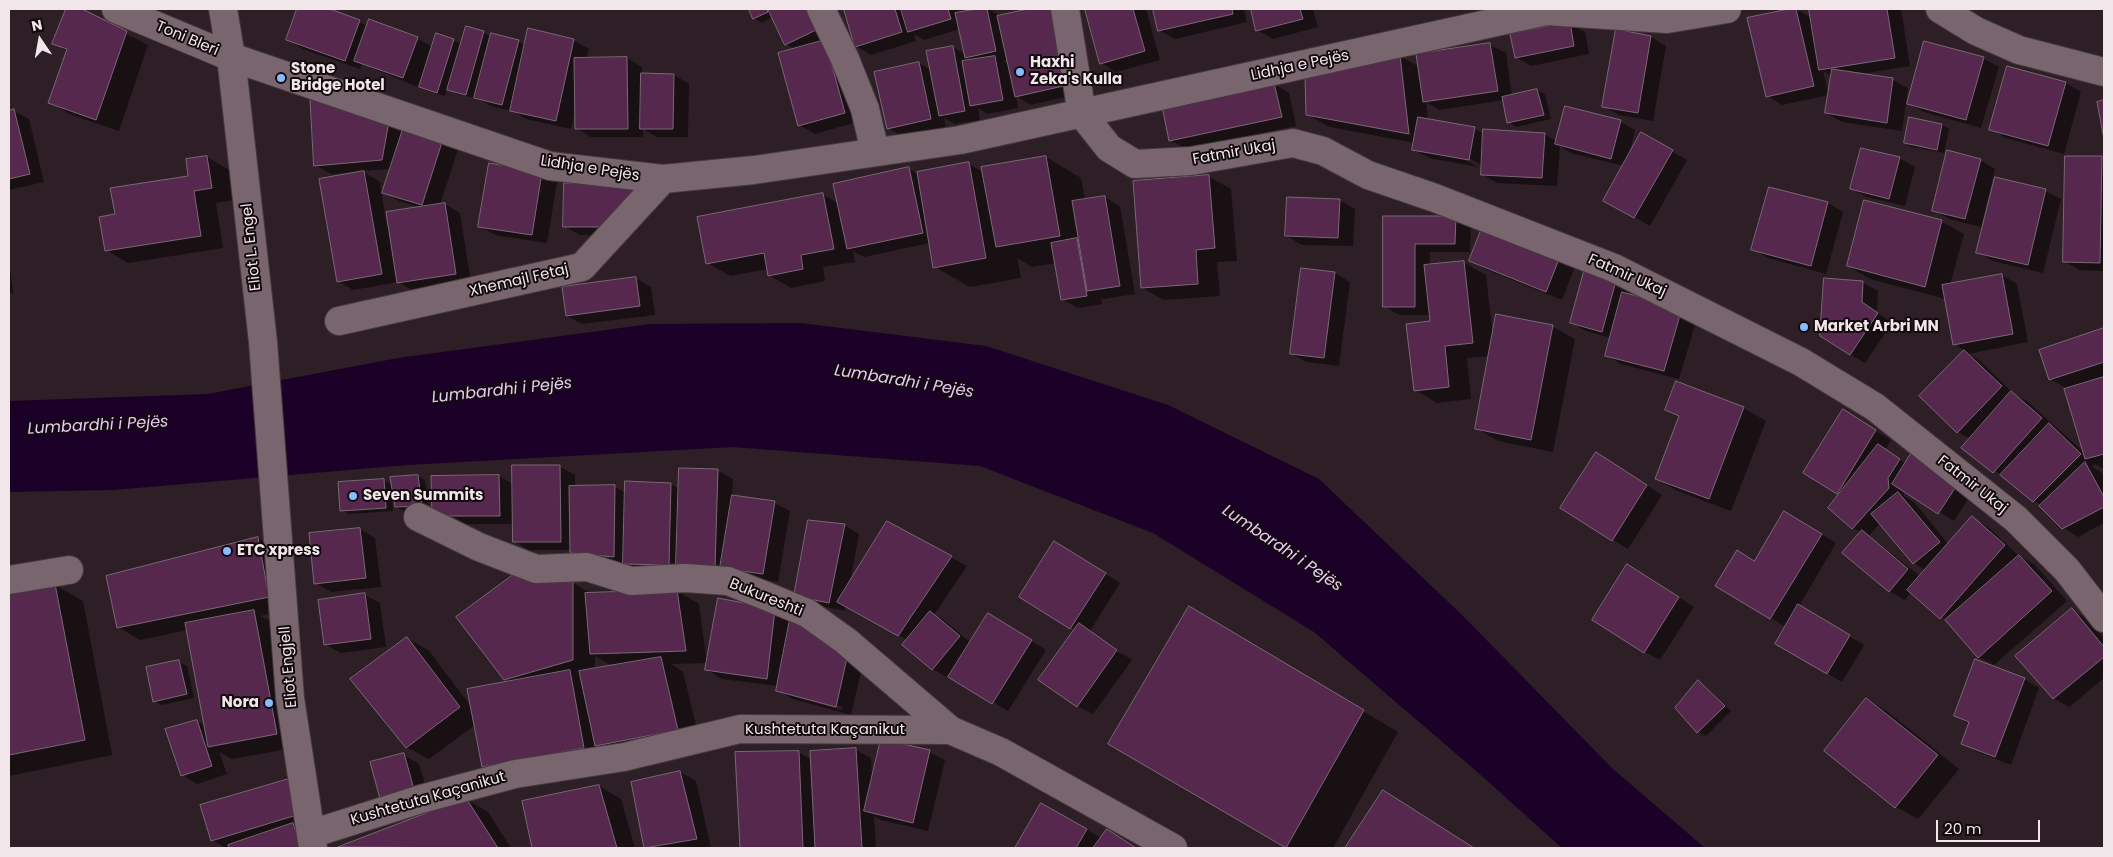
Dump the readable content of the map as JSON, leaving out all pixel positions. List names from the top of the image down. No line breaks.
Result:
{"streets":{"street":["Toni Bleri","Lidhja e Pejës","Fatmir Ukaj","Eliot L. Engel","Xhemajl Fetaj","Bukureshti","Eliot Engjell","Kushtetuta Kaçanikut"]},"crossings":[["Toni Bleri","Lidhja e Pejës"],["Toni Bleri","Eliot L. Engel"],["Lidhja e Pejës","Fatmir Ukaj"],["Lidhja e Pejës","Eliot L. Engel"],["Lidhja e Pejës","Xhemajl Fetaj"],["Eliot L. Engel","Eliot Engjell"],["Bukureshti","Kushtetuta Kaçanikut"],["Eliot Engjell","Kushtetuta Kaçanikut"]],"water":["Lumbardhi i Pejës"],"places":["Haxhi Zeka's Kulla","Stone Bridge Hotel","Market Arbri MN","Seven Summits","ETC xpress","Nora"],"scale_bar":"20 m","north":"top"}
